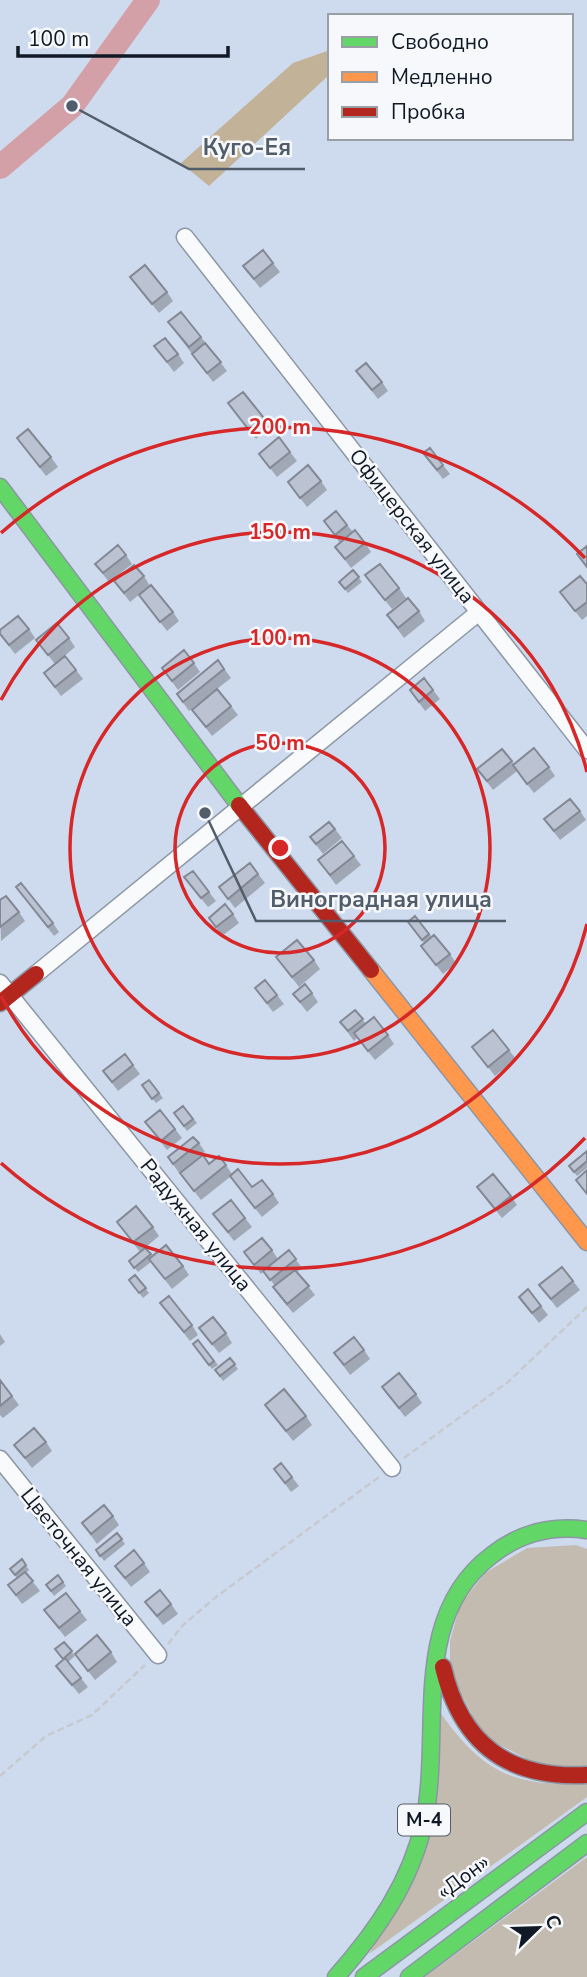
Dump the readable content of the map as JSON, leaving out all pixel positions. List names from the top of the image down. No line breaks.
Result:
{"streets":{"main road":["М-4","«Дон»"],"street":["Офицерская улица","Радужная улица","Цветочная улица"]},"places":["Куго-Ея","Виноградная улица"],"legend":["Свободно","Медленно","Пробка"],"scale_bar":"100 m","north":"top right","rings":["200 m","150 m","100 m","50 m"]}
